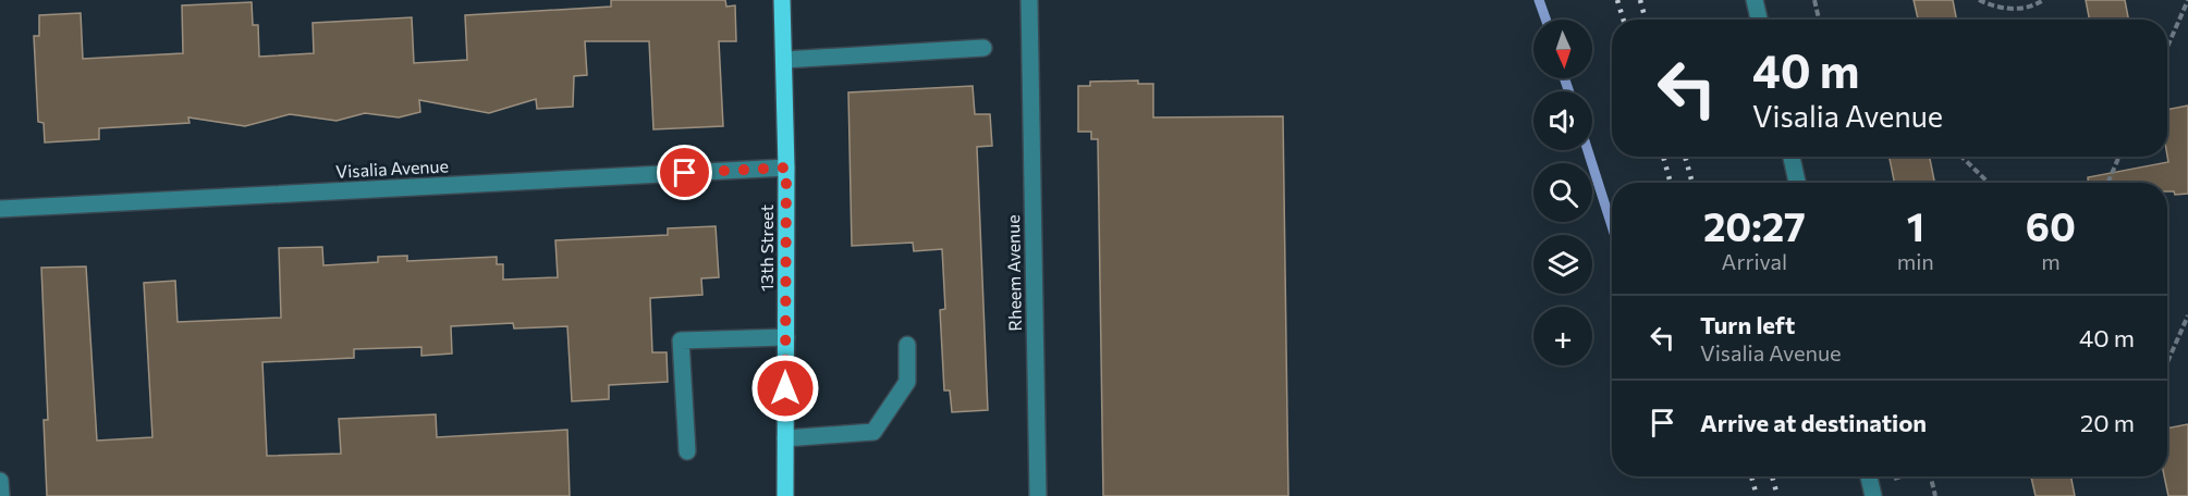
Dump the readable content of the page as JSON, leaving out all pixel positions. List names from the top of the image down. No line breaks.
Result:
{"streets":{"main road":["13th Street"],"street":["Visalia Avenue","Rheem Avenue"]},"crossings":[["Visalia Avenue","13th Street"]],"north":"bottom","page":{"map_buttons":"+","turn":["40 m","Visalia Avenue"],"eta":["20:27","Arrival","1","min","60","m"],"list":[{"name":"Turn left","note":"Visalia Avenue","value":"40 m"},{"name":"Arrive at destination","value":"20 m"}]}}
